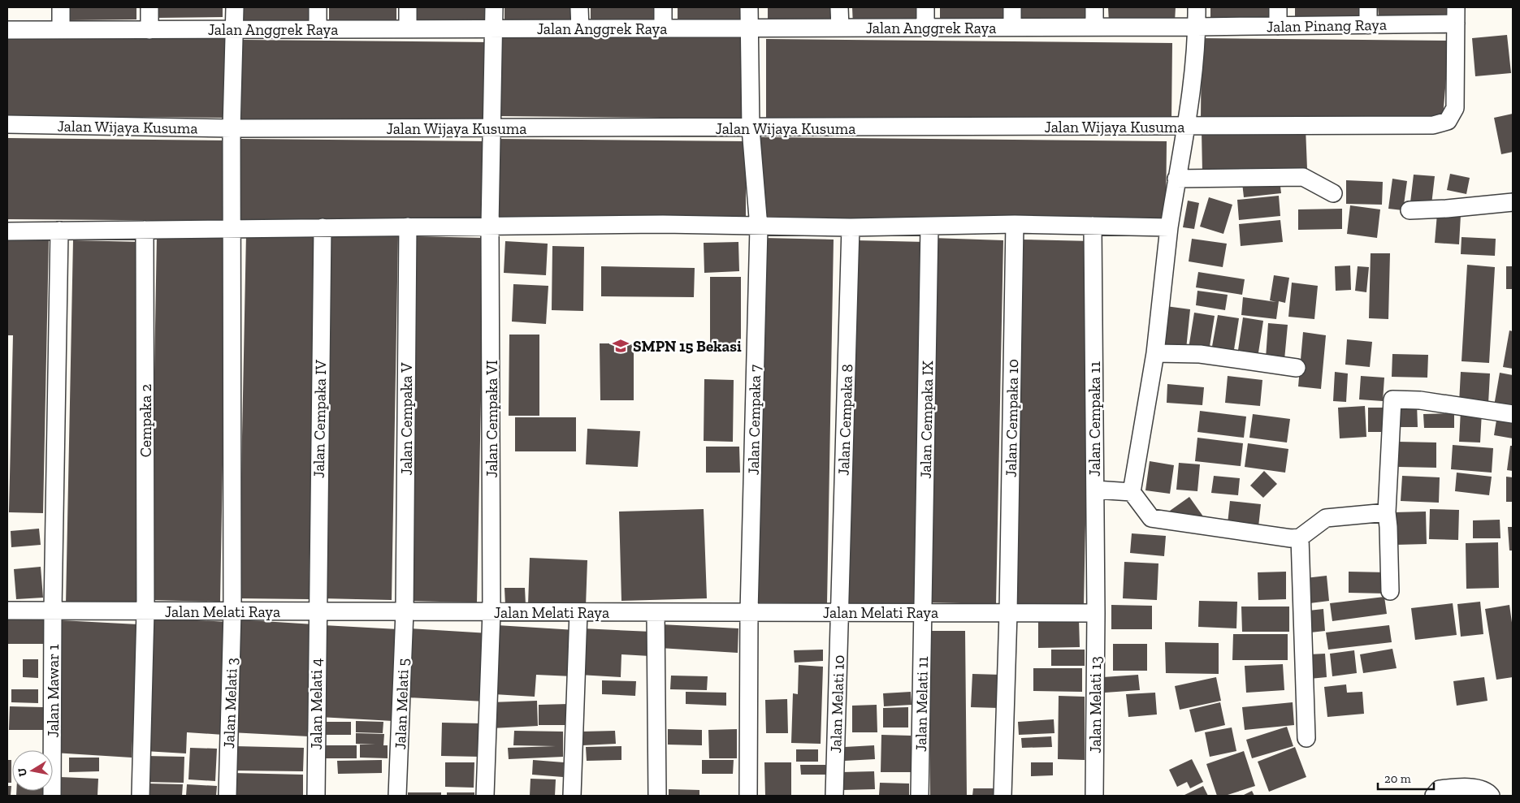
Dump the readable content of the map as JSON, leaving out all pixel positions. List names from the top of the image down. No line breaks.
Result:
{"streets":{"street":["Jalan Pinang Raya","Jalan Anggrek Raya","Jalan Wijaya Kusuma","Jalan Cempaka 10","Jalan Cempaka IV","Jalan Cempaka V","Jalan Cempaka VI","Jalan Cempaka 11","Jalan Cempaka 7","Jalan Cempaka 8","Jalan Cempaka IX","Cempaka 2","Jalan Melati Raya","Jalan Mawar 1","Jalan Melati 3","Jalan Melati 4","Jalan Melati 5","Jalan Melati 10","Jalan Melati 11","Jalan Melati 13"]},"crossings":[["Jalan Pinang Raya","Jalan Anggrek Raya"],["Jalan Pinang Raya","Jalan Wijaya Kusuma"],["Jalan Anggrek Raya","Jalan Cempaka VI"],["Jalan Anggrek Raya","Jalan Cempaka 7"],["Jalan Anggrek Raya","Jalan Melati 3"],["Jalan Wijaya Kusuma","Jalan Cempaka VI"],["Jalan Wijaya Kusuma","Jalan Cempaka 7"],["Jalan Wijaya Kusuma","Jalan Melati 3"],["Jalan Cempaka 10","Jalan Melati Raya"],["Jalan Cempaka IV","Jalan Melati Raya"],["Jalan Cempaka IV","Jalan Melati 4"],["Jalan Cempaka V","Jalan Melati Raya"],["Jalan Cempaka V","Jalan Melati 5"],["Jalan Cempaka VI","Jalan Melati Raya"],["Jalan Cempaka 11","Jalan Melati Raya"],["Jalan Cempaka 11","Jalan Melati 13"],["Jalan Cempaka 7","Jalan Melati Raya"],["Jalan Cempaka 8","Jalan Melati Raya"],["Jalan Cempaka 8","Jalan Melati 10"],["Jalan Cempaka IX","Jalan Melati Raya"],["Jalan Cempaka IX","Jalan Melati 11"],["Cempaka 2","Jalan Melati Raya"],["Jalan Melati Raya","Jalan Mawar 1"],["Jalan Melati Raya","Jalan Melati 3"],["Jalan Melati Raya","Jalan Melati 4"],["Jalan Melati Raya","Jalan Melati 5"],["Jalan Melati Raya","Jalan Melati 10"],["Jalan Melati Raya","Jalan Melati 11"],["Jalan Melati Raya","Jalan Melati 13"]],"places":{"school or university":["SMPN 15 Bekasi"]},"scale_bar":"20 m","north":"left"}
